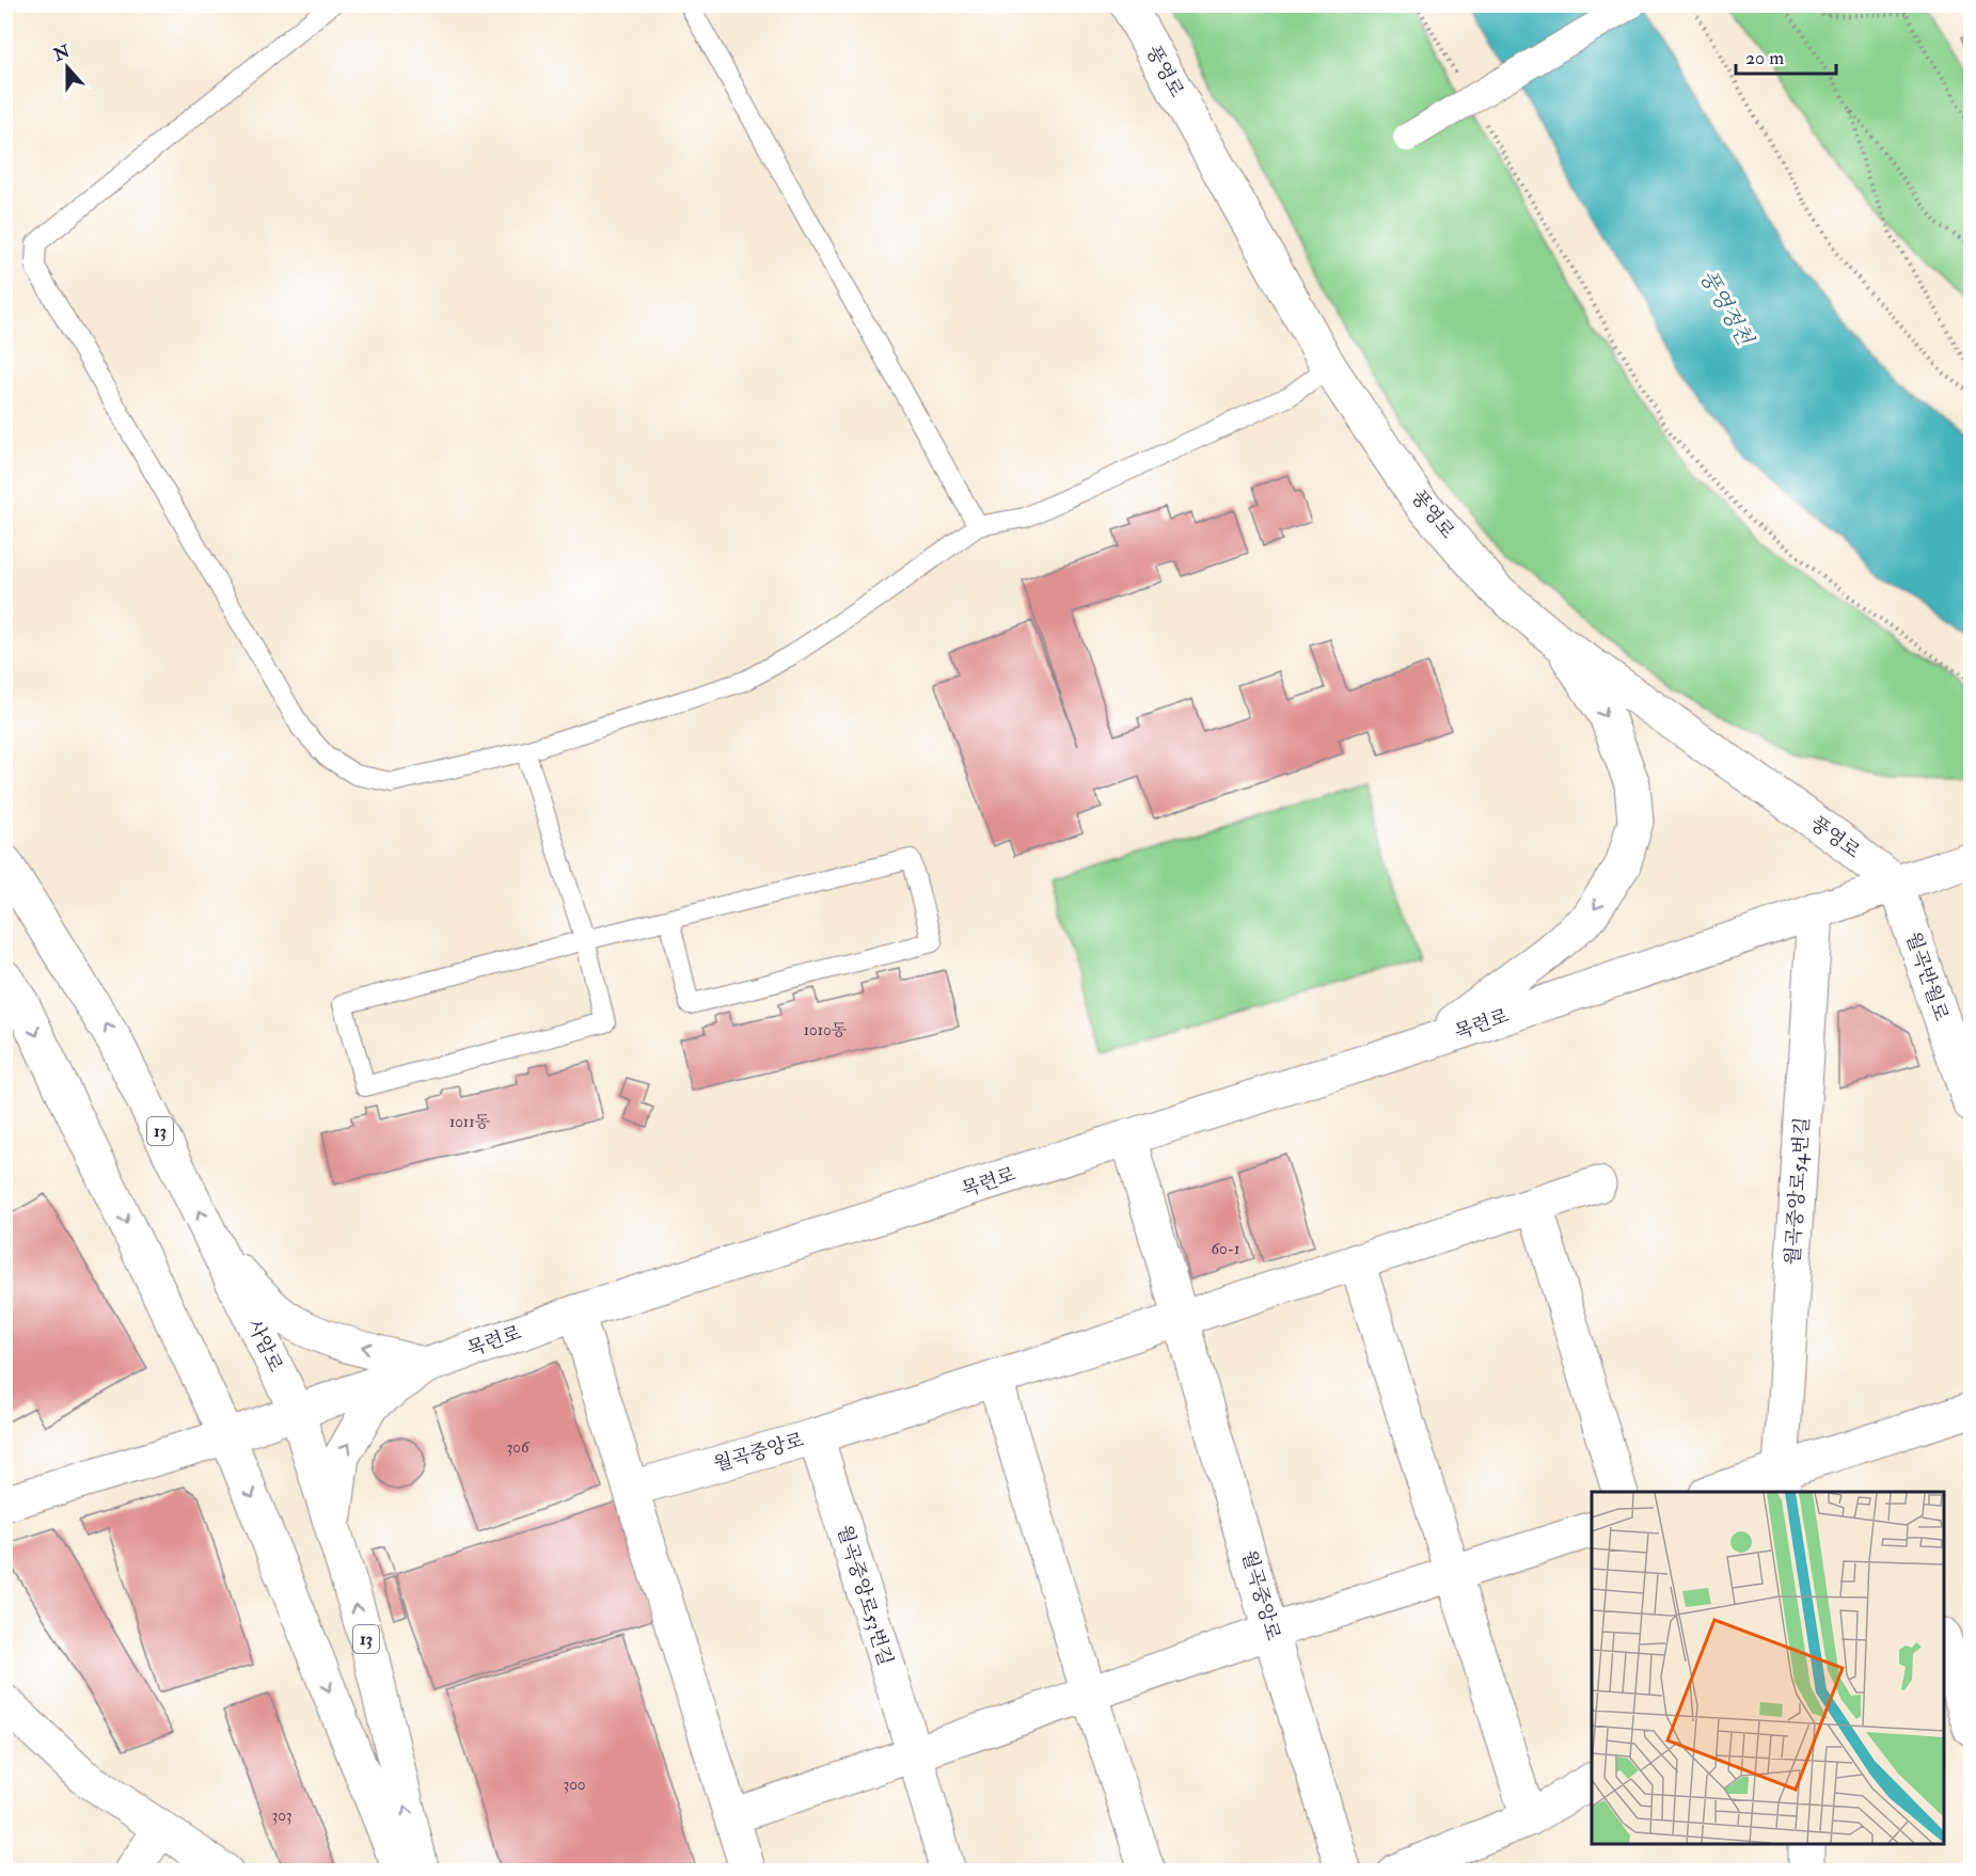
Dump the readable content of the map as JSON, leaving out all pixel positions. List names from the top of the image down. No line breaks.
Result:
{"streets":{"street":["풍영로","월곡반월로","목련로","13","월곡중앙로54번길","사암로","월곡중앙로","월곡중앙로53번길"]},"crossings":[["풍영로","월곡반월로"],["풍영로","목련로"],["월곡반월로","목련로"],["목련로","월곡중앙로54번길"],["목련로","사암로"],["목련로","월곡중앙로"],["월곡중앙로","월곡중앙로53번길"]],"water":["풍영정천"],"house_numbers":["1010동","1011동","60-1","306","300","303"],"scale_bar":"20 m","north":"top"}
